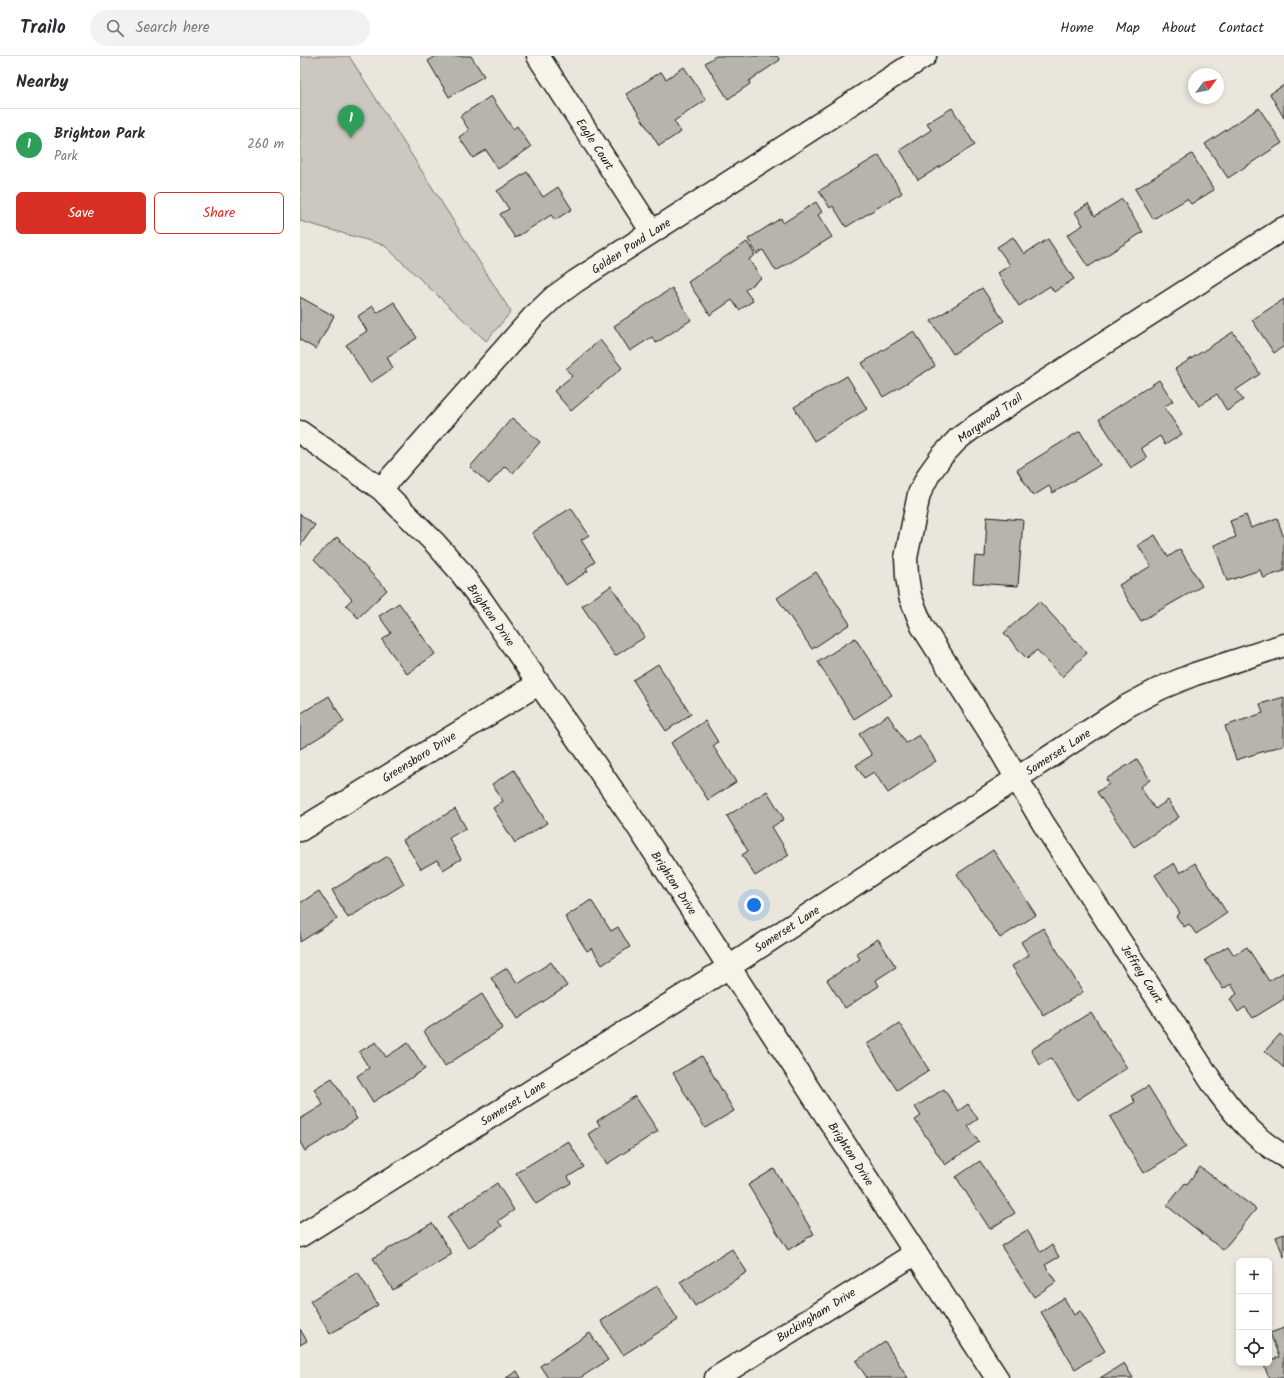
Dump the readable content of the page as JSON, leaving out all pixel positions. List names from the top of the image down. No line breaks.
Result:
{"streets":{"street":["Eagle Court","Golden Pond Lane","Marywood Trail","Brighton Drive","Somerset Lane","Greensboro Drive","Jeffrey Court","Buckingham Drive"]},"crossings":[["Eagle Court","Golden Pond Lane"],["Golden Pond Lane","Brighton Drive"],["Marywood Trail","Somerset Lane"],["Marywood Trail","Jeffrey Court"],["Brighton Drive","Somerset Lane"],["Brighton Drive","Greensboro Drive"],["Brighton Drive","Buckingham Drive"],["Somerset Lane","Jeffrey Court"]],"north":"top right","page":{"header":"Trailo","search":"Search here","nav":["Home","Map","About","Contact"],"heading":"Nearby","pins":"1","list":[{"mark":"1","name":"Brighton Park","note":"Park","value":"260 m"}],"buttons":["Save","Share"],"map_buttons":["+","−"]}}
